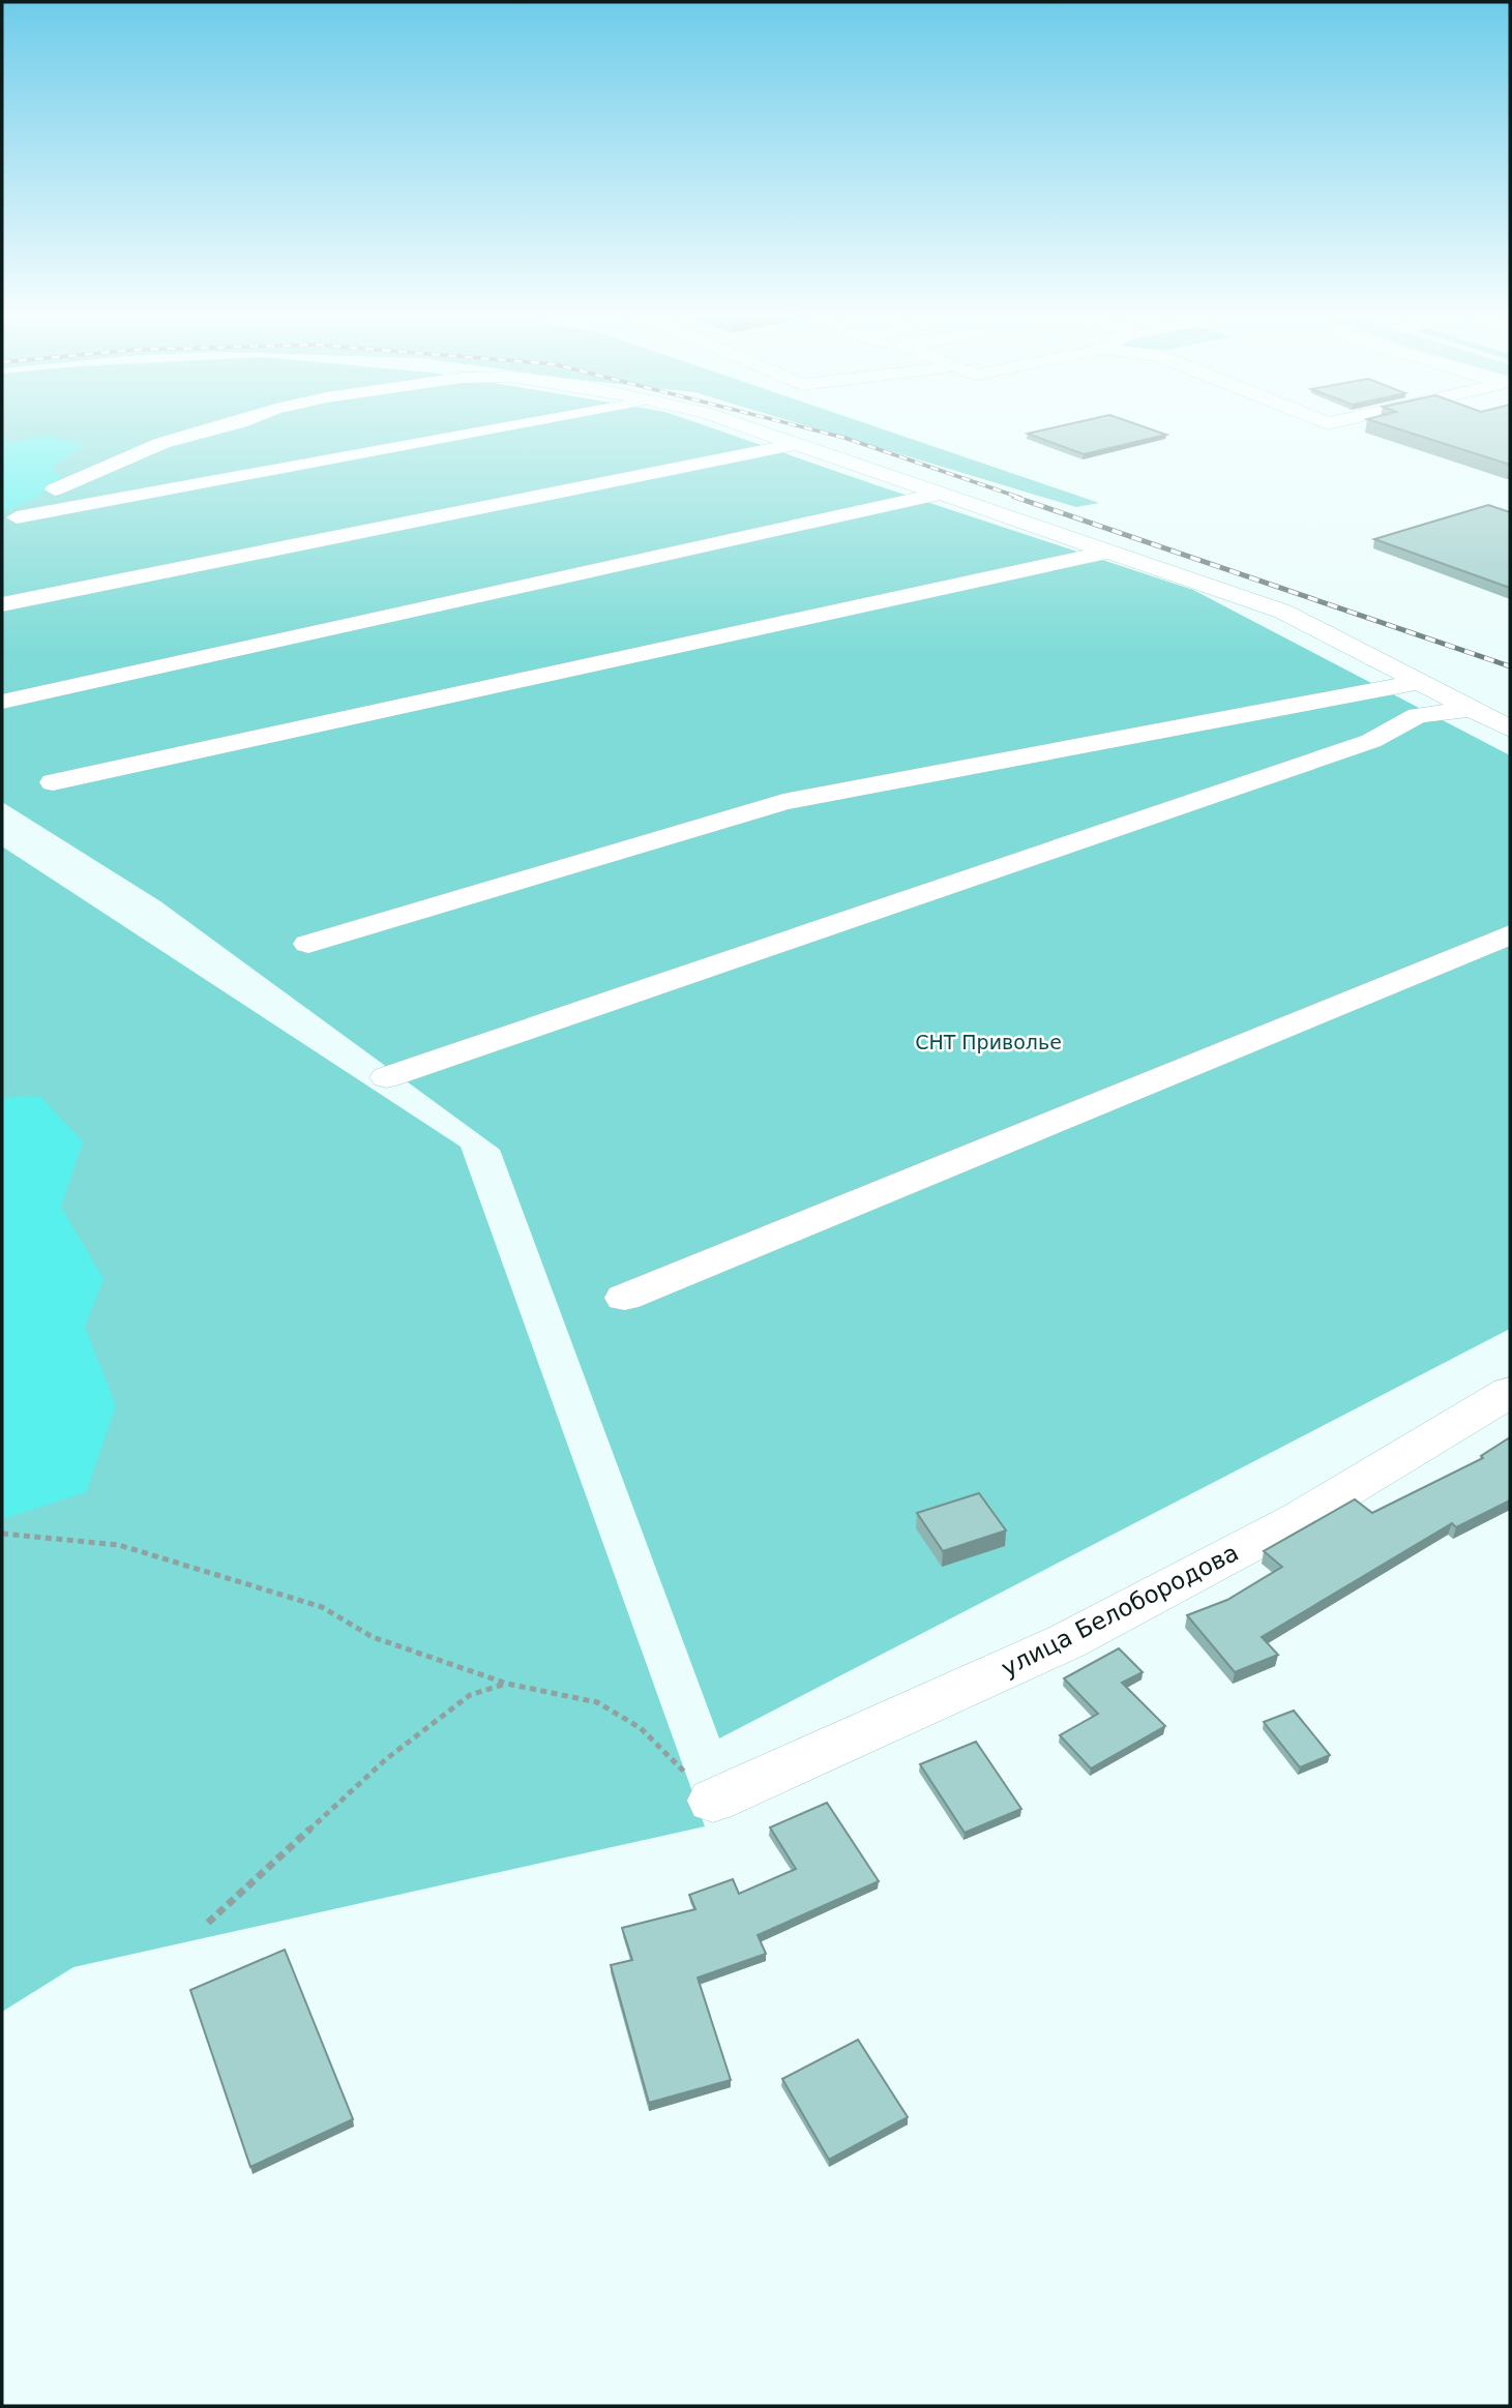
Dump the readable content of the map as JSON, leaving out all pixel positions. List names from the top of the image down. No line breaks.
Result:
{"streets":{"street":["улица Белобородова"]},"parks":["СНТ Приволье"]}
